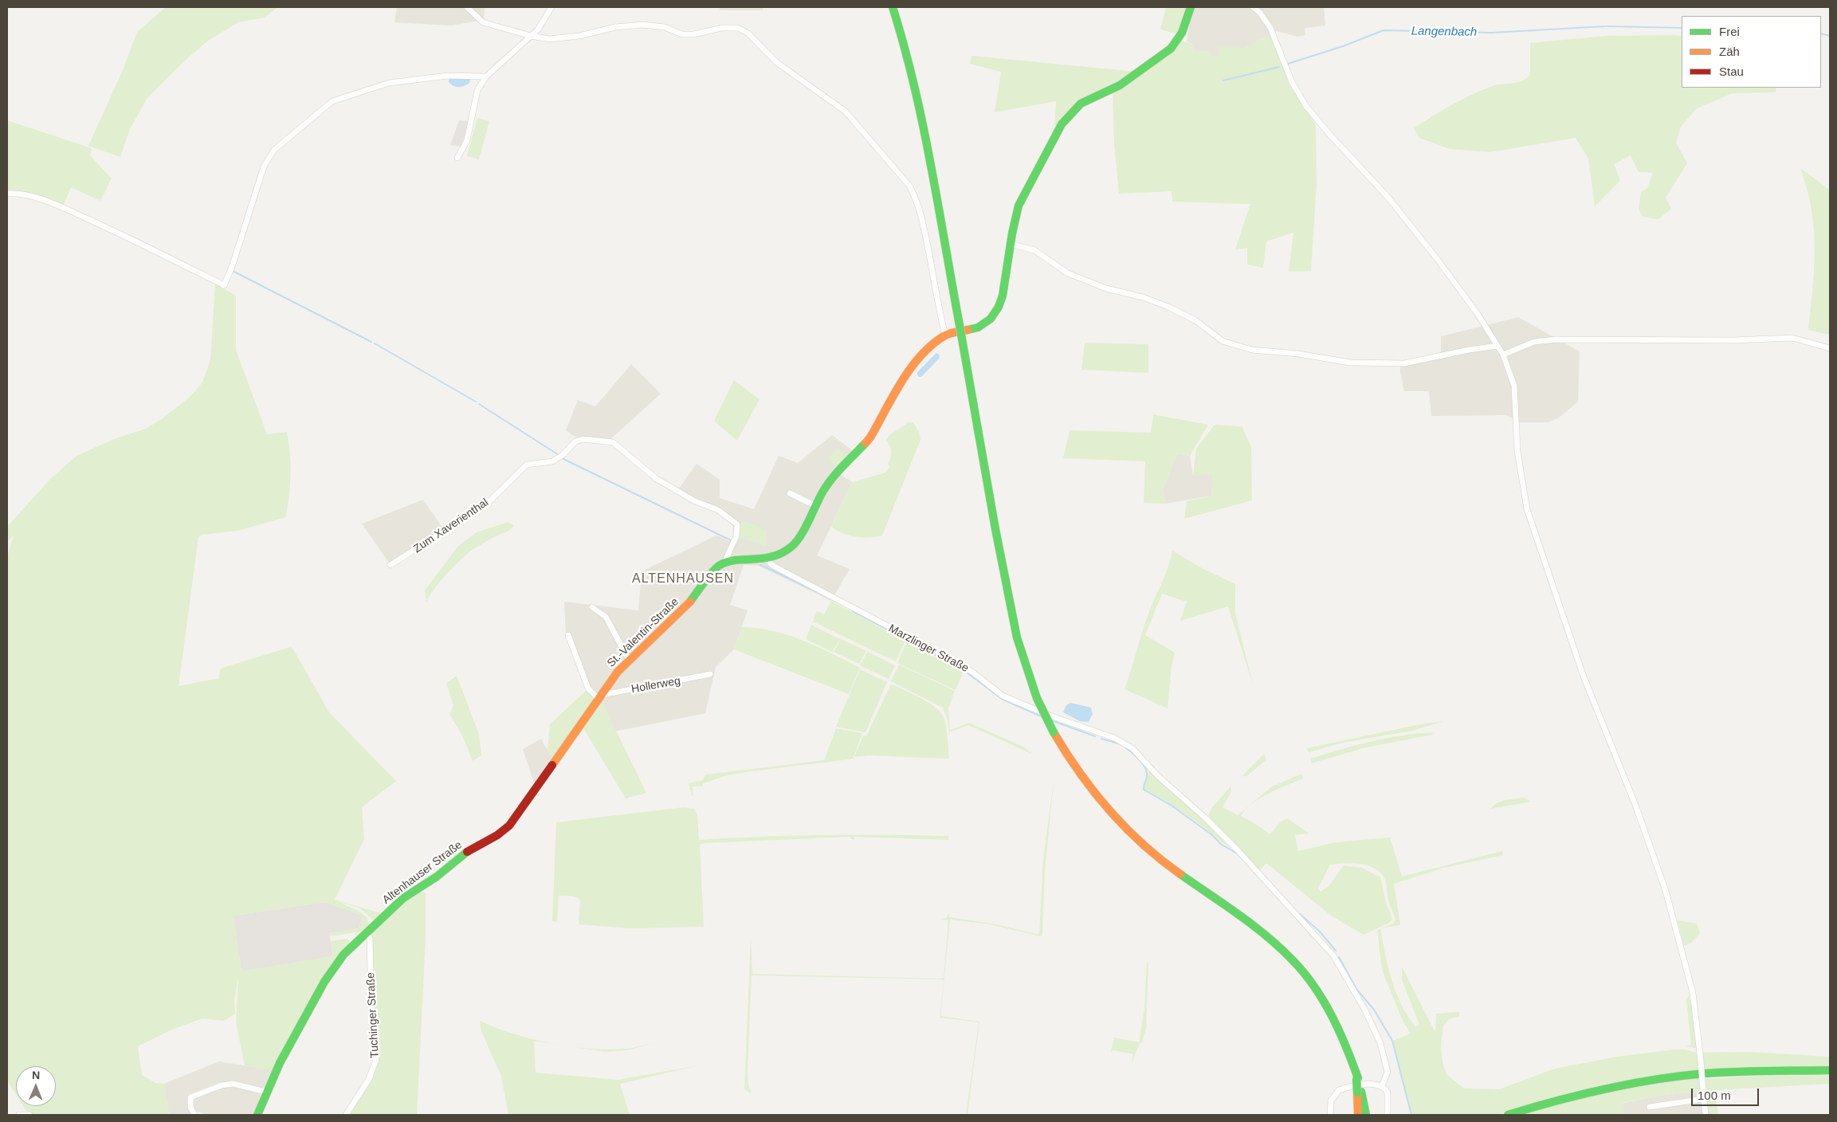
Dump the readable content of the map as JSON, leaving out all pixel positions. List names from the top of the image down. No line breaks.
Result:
{"streets":{"main road":["St.-Valentin-Straße","Altenhauser Straße"],"street":["Zum Xaverienthal","Marzlinger Straße","Hollerweg","Tuchinger Straße"]},"crossings":[["Zum Xaverienthal","St.-Valentin-Straße"],["St.-Valentin-Straße","Hollerweg"],["St.-Valentin-Straße","Altenhauser Straße"],["Altenhauser Straße","Tuchinger Straße"]],"districts":["ALTENHAUSEN"],"water":["Langenbach"],"legend":["Frei","Zäh","Stau"],"scale_bar":"100 m","north":"top"}
